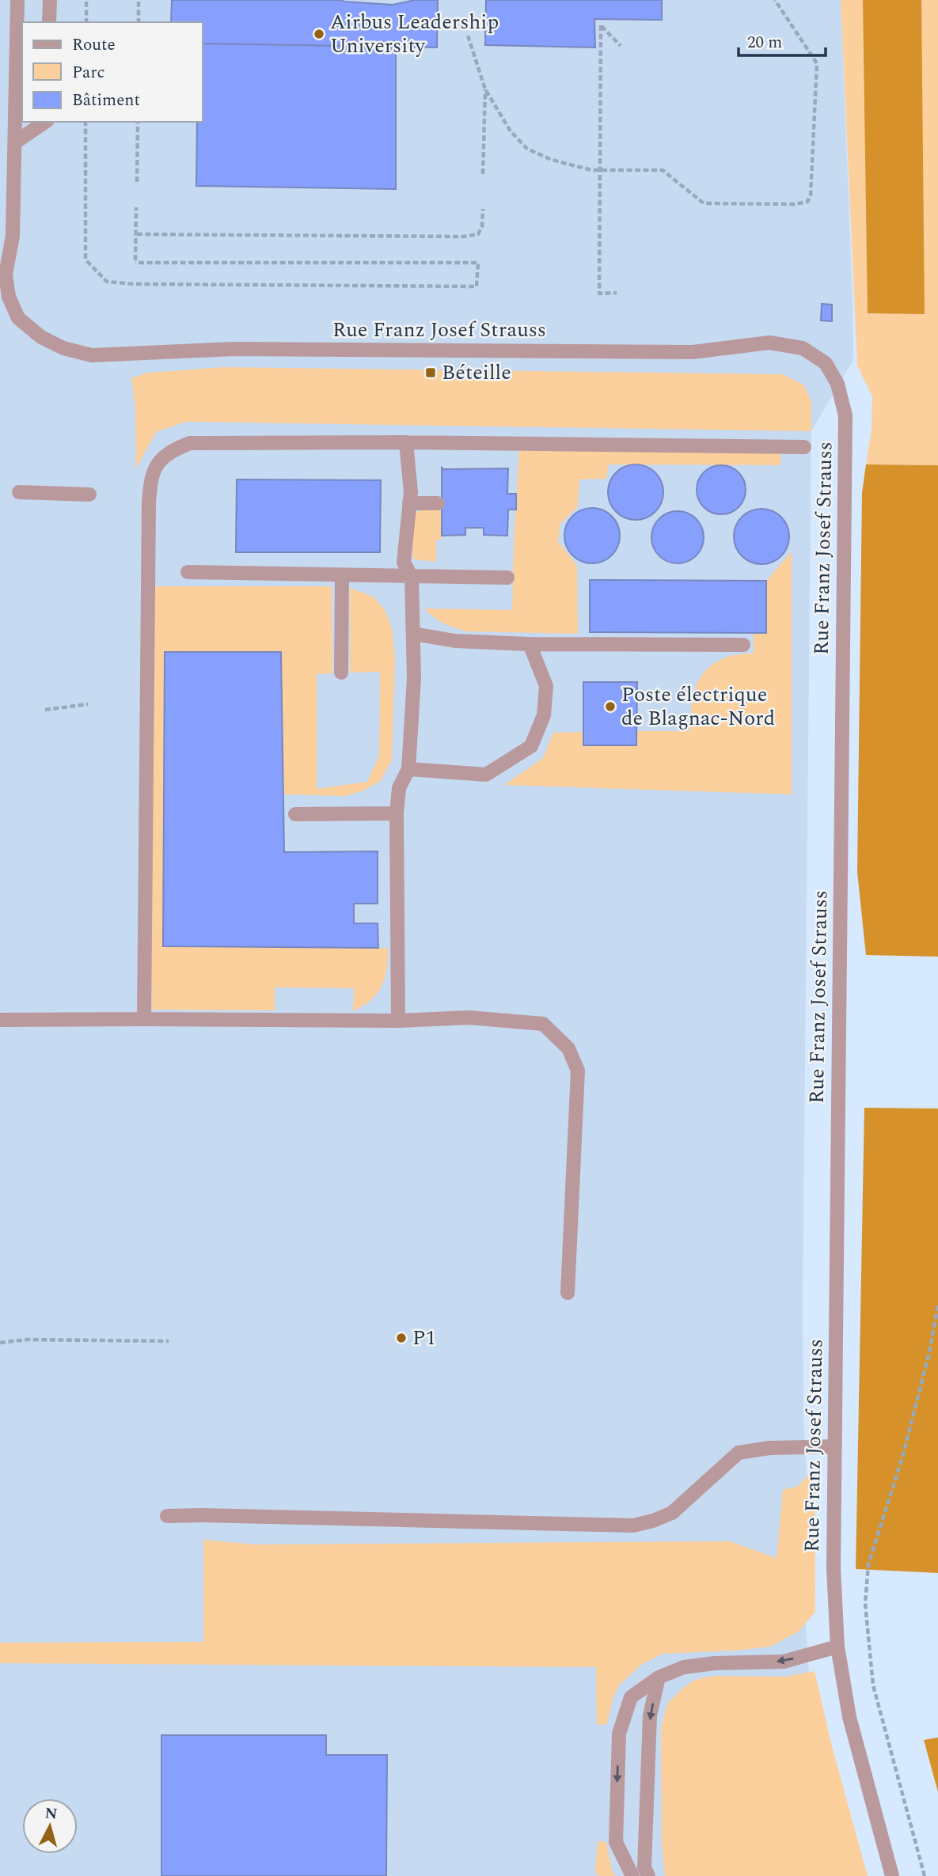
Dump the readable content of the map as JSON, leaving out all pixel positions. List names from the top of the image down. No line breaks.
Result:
{"streets":{"street":["Rue Franz Josef Strauss"]},"places":{"other":["Airbus Leadership University","Poste électrique de Blagnac-Nord","P1"],"transit":["Béteille"]},"legend":["Route","Parc","Bâtiment"],"scale_bar":"20 m","north":"top"}
